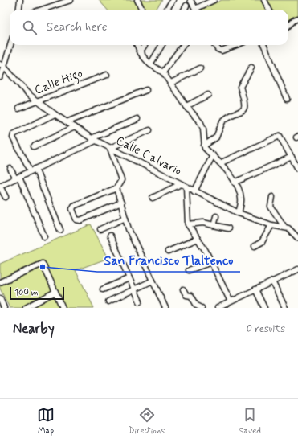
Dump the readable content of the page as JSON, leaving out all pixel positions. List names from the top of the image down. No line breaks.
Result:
{"streets":{"street":["Calle Higo","Calle Calvario"]},"crossings":[["Calle Higo","Calle Calvario"]],"places":["San Francisco Tlaltenco"],"scale_bar":"100 m","page":{"search":"Search here","scale":"100 m","heading":["Nearby","0 results"],"nav":["Map","Directions","Saved"]}}
